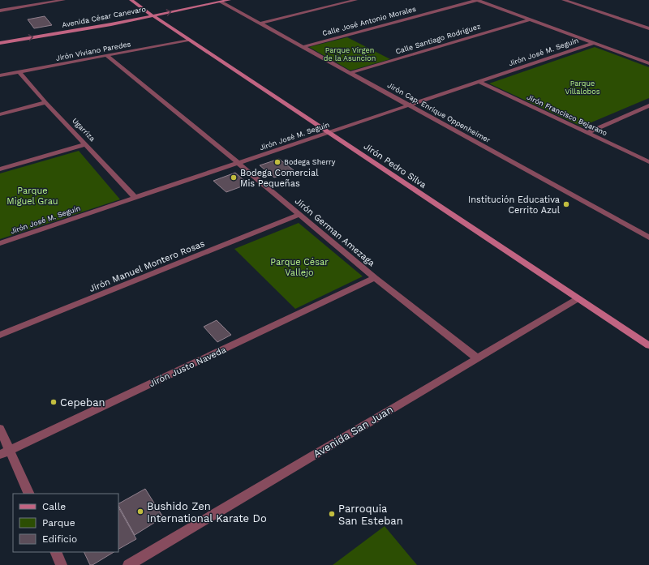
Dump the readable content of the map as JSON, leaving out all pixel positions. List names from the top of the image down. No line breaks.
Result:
{"streets":{"street":["Avenida César Canevaro","Calle José Antonio Morales","Calle Santiago Rodríguez","Jirón Viviano Paredes","Jirón José M. Seguín","Jirón Cap. Enrique Oppenheimer","Jirón Francisco Bejarano","Ugarriza","Jirón Pedro Silva","Jirón German Amezaga","Jirón Manuel Montero Rosas","Jirón Justo Naveda","Avenida San Juan"]},"crossings":[["Avenida César Canevaro","Jirón Cap. Enrique Oppenheimer"],["Avenida César Canevaro","Jirón Pedro Silva"],["Calle José Antonio Morales","Jirón Cap. Enrique Oppenheimer"],["Calle Santiago Rodríguez","Jirón Cap. Enrique Oppenheimer"],["Jirón Viviano Paredes","Ugarriza"],["Jirón Viviano Paredes","Jirón Pedro Silva"],["Jirón Viviano Paredes","Jirón German Amezaga"],["Jirón José M. Seguín","Jirón Cap. Enrique Oppenheimer"],["Jirón José M. Seguín","Jirón Francisco Bejarano"],["Jirón José M. Seguín","Ugarriza"],["Jirón José M. Seguín","Jirón Pedro Silva"],["Jirón José M. Seguín","Jirón German Amezaga"],["Jirón Pedro Silva","Avenida San Juan"],["Jirón German Amezaga","Jirón Manuel Montero Rosas"],["Jirón German Amezaga","Jirón Justo Naveda"],["Jirón German Amezaga","Avenida San Juan"]],"parks":["Parque Virgen de la Asuncion","Parque Villalobos","Parque Miguel Grau","Parque César Vallejo"],"places":["Bodega Sherry","Bodega Comercial Mis Pequeñas","Institución Educativa Cerrito Azul","Cepeban","Bushido Zen International Karate Do","Parroquia San Esteban"],"legend":["Calle","Parque","Edificio"]}
